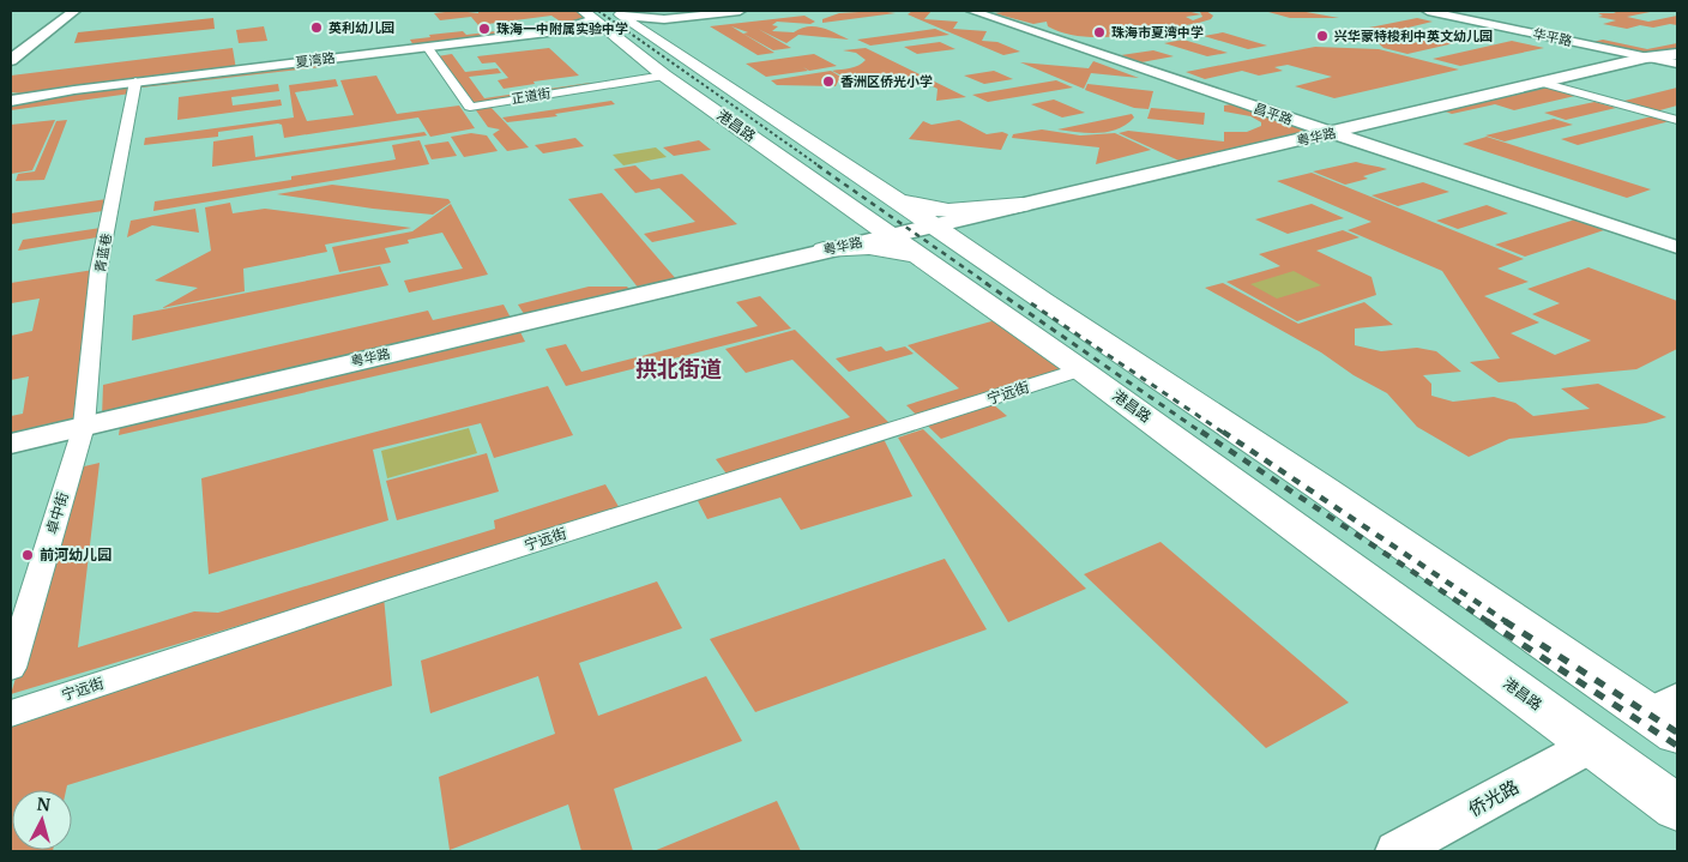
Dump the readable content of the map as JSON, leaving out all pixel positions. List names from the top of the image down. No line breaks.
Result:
{"streets":{"main road":["港昌路","粤华路"],"street":["华平路","夏湾路","正道街","昌平路","青蓝巷","宁远街","卓中街","侨光路"]},"crossings":[["华平路","粤华路"],["夏湾路","正道街"],["夏湾路","青蓝巷"],["正道街","港昌路"],["昌平路","粤华路"],["港昌路","粤华路"],["港昌路","宁远街"],["港昌路","侨光路"],["粤华路","青蓝巷"],["粤华路","卓中街"],["青蓝巷","卓中街"]],"districts":["拱北街道"],"places":["英利幼儿园","珠海一中附属实验中学","珠海市夏湾中学","兴华蒙特梭利中英文幼儿园","香洲区侨光小学","前河幼儿园"],"north":"top"}
